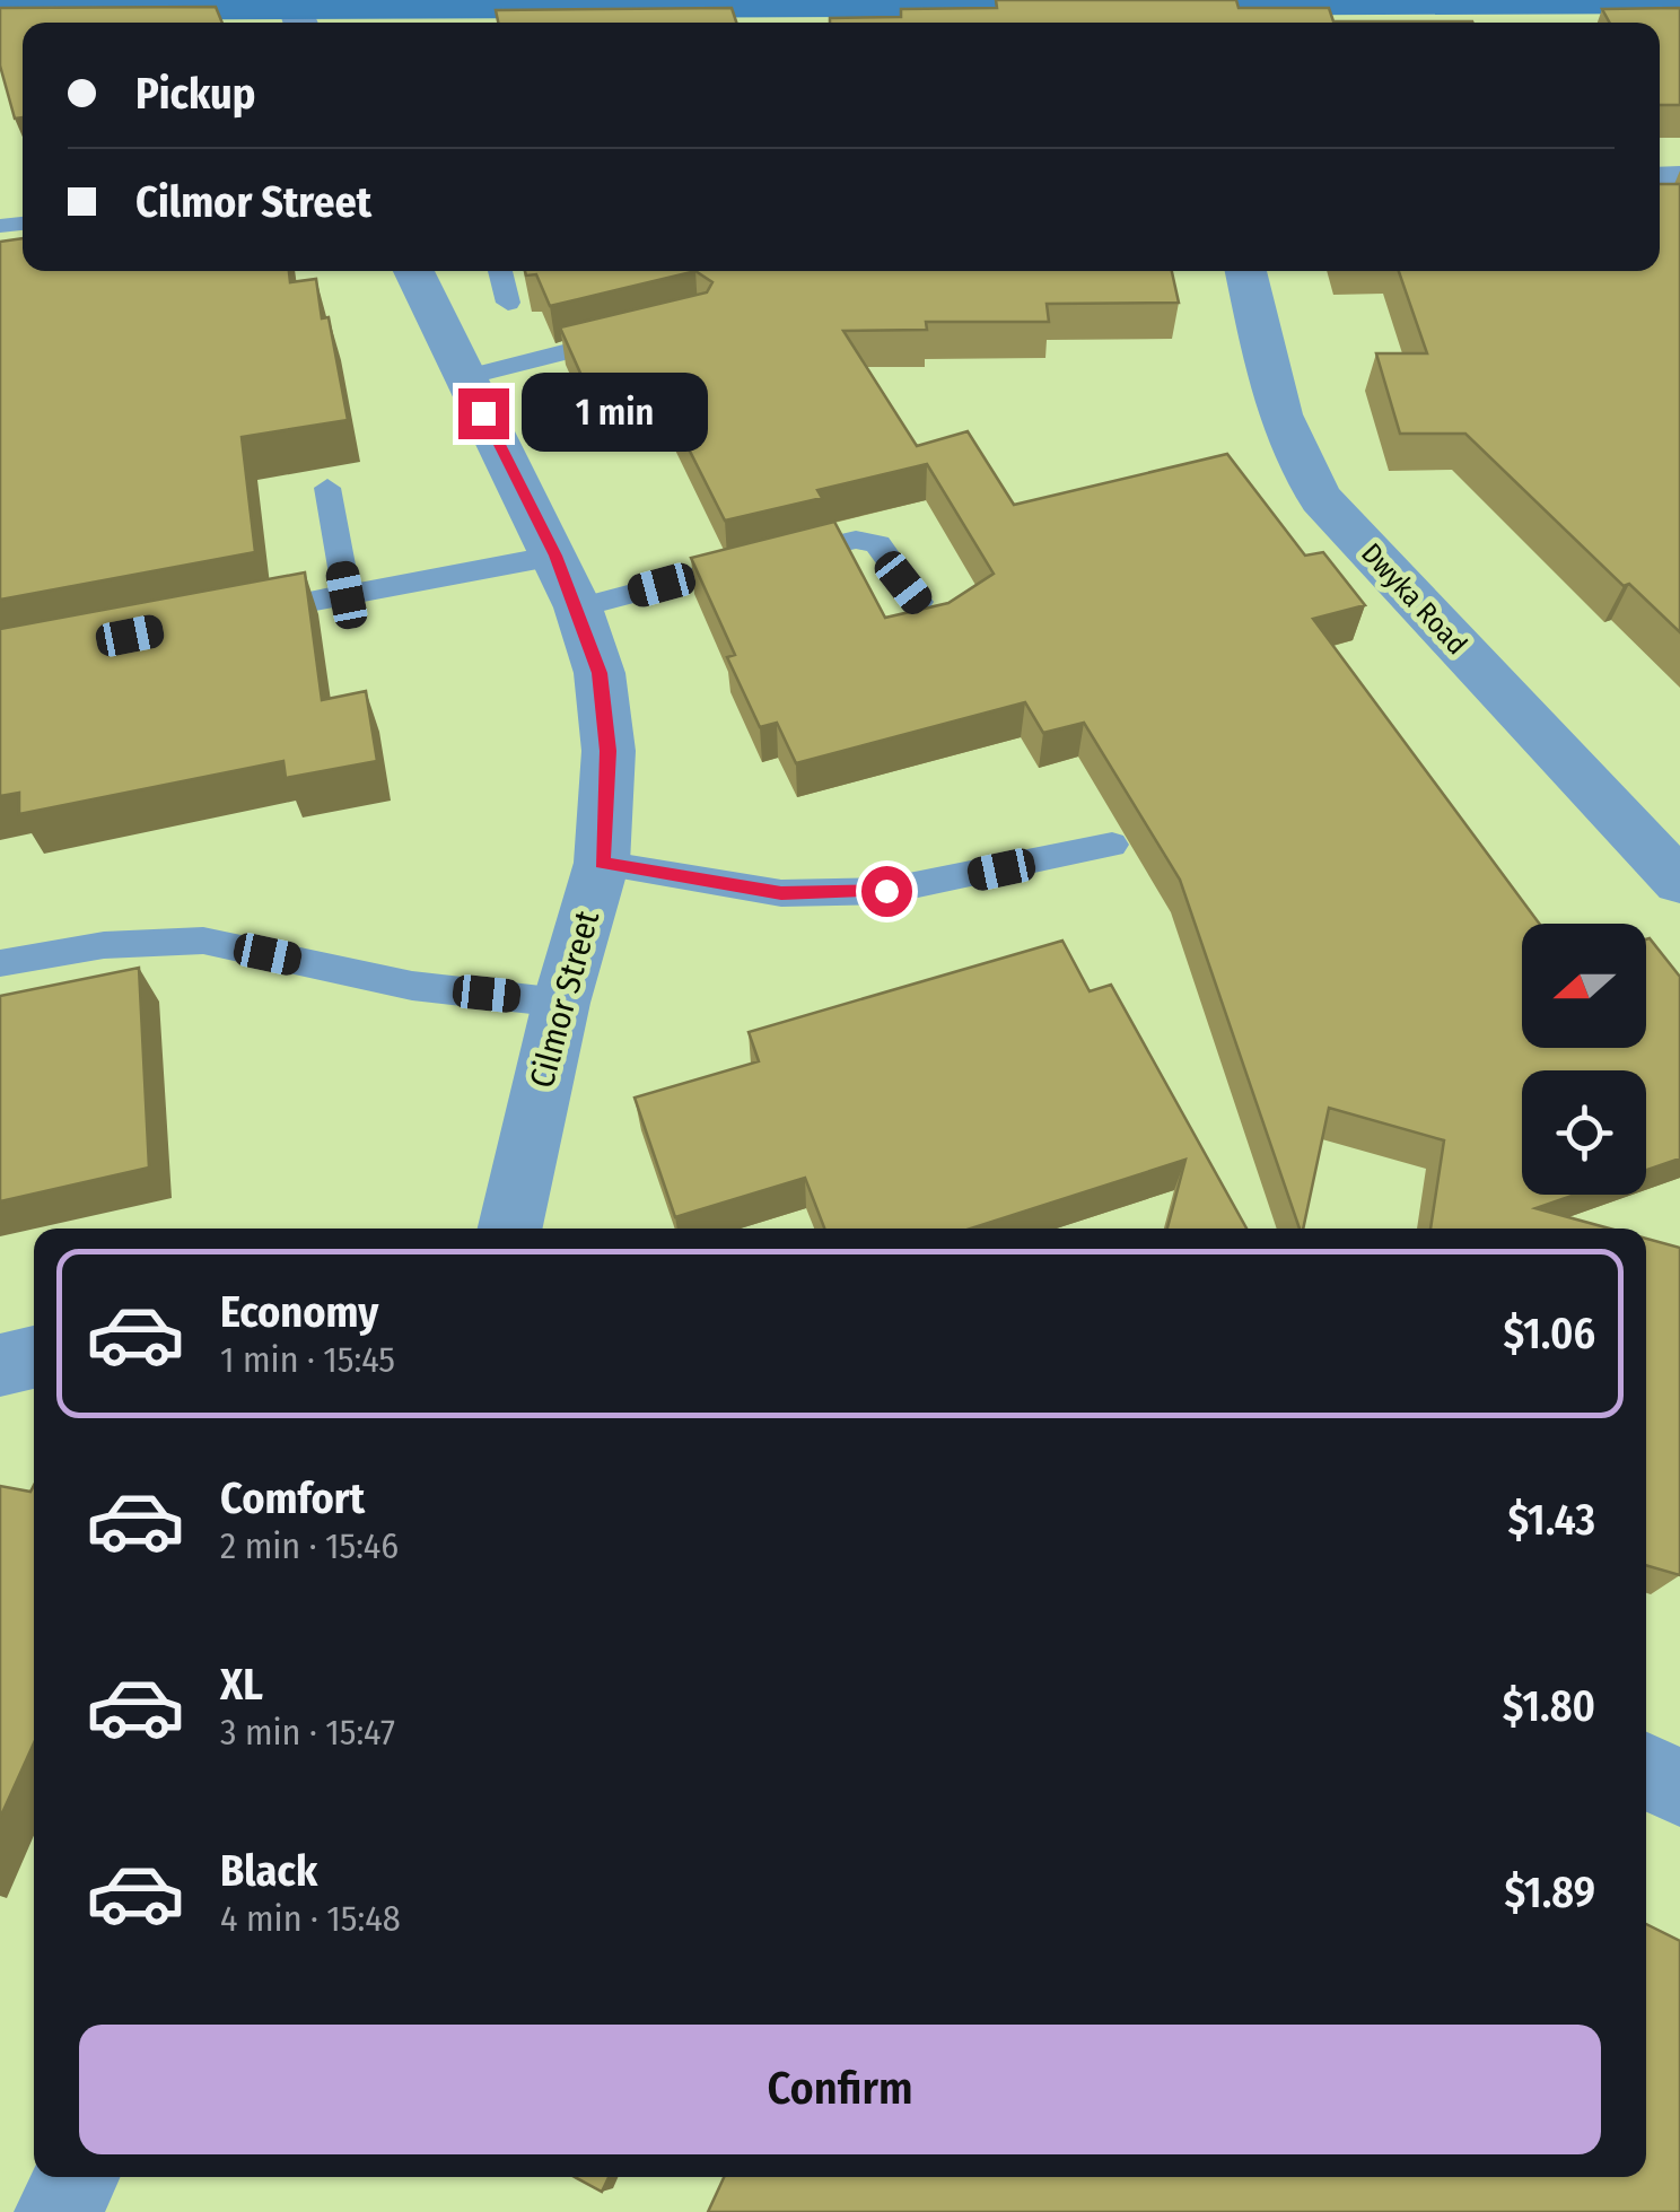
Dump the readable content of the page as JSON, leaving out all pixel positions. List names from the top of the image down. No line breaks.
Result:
{"streets":{"street":["Dwyka Road","Cilmor Street"]},"north":"left","page":{"banner":["Pickup","Cilmor Street"],"bubble":"1 min","list":[{"name":"Economy","note":"1 min · 15:45","value":"$1.06"},{"name":"Comfort","note":"2 min · 15:46","value":"$1.43"},{"name":"XL","note":"3 min · 15:47","value":"$1.80"},{"name":"Black","note":"4 min · 15:48","value":"$1.89"}],"buttons":"Confirm"}}
